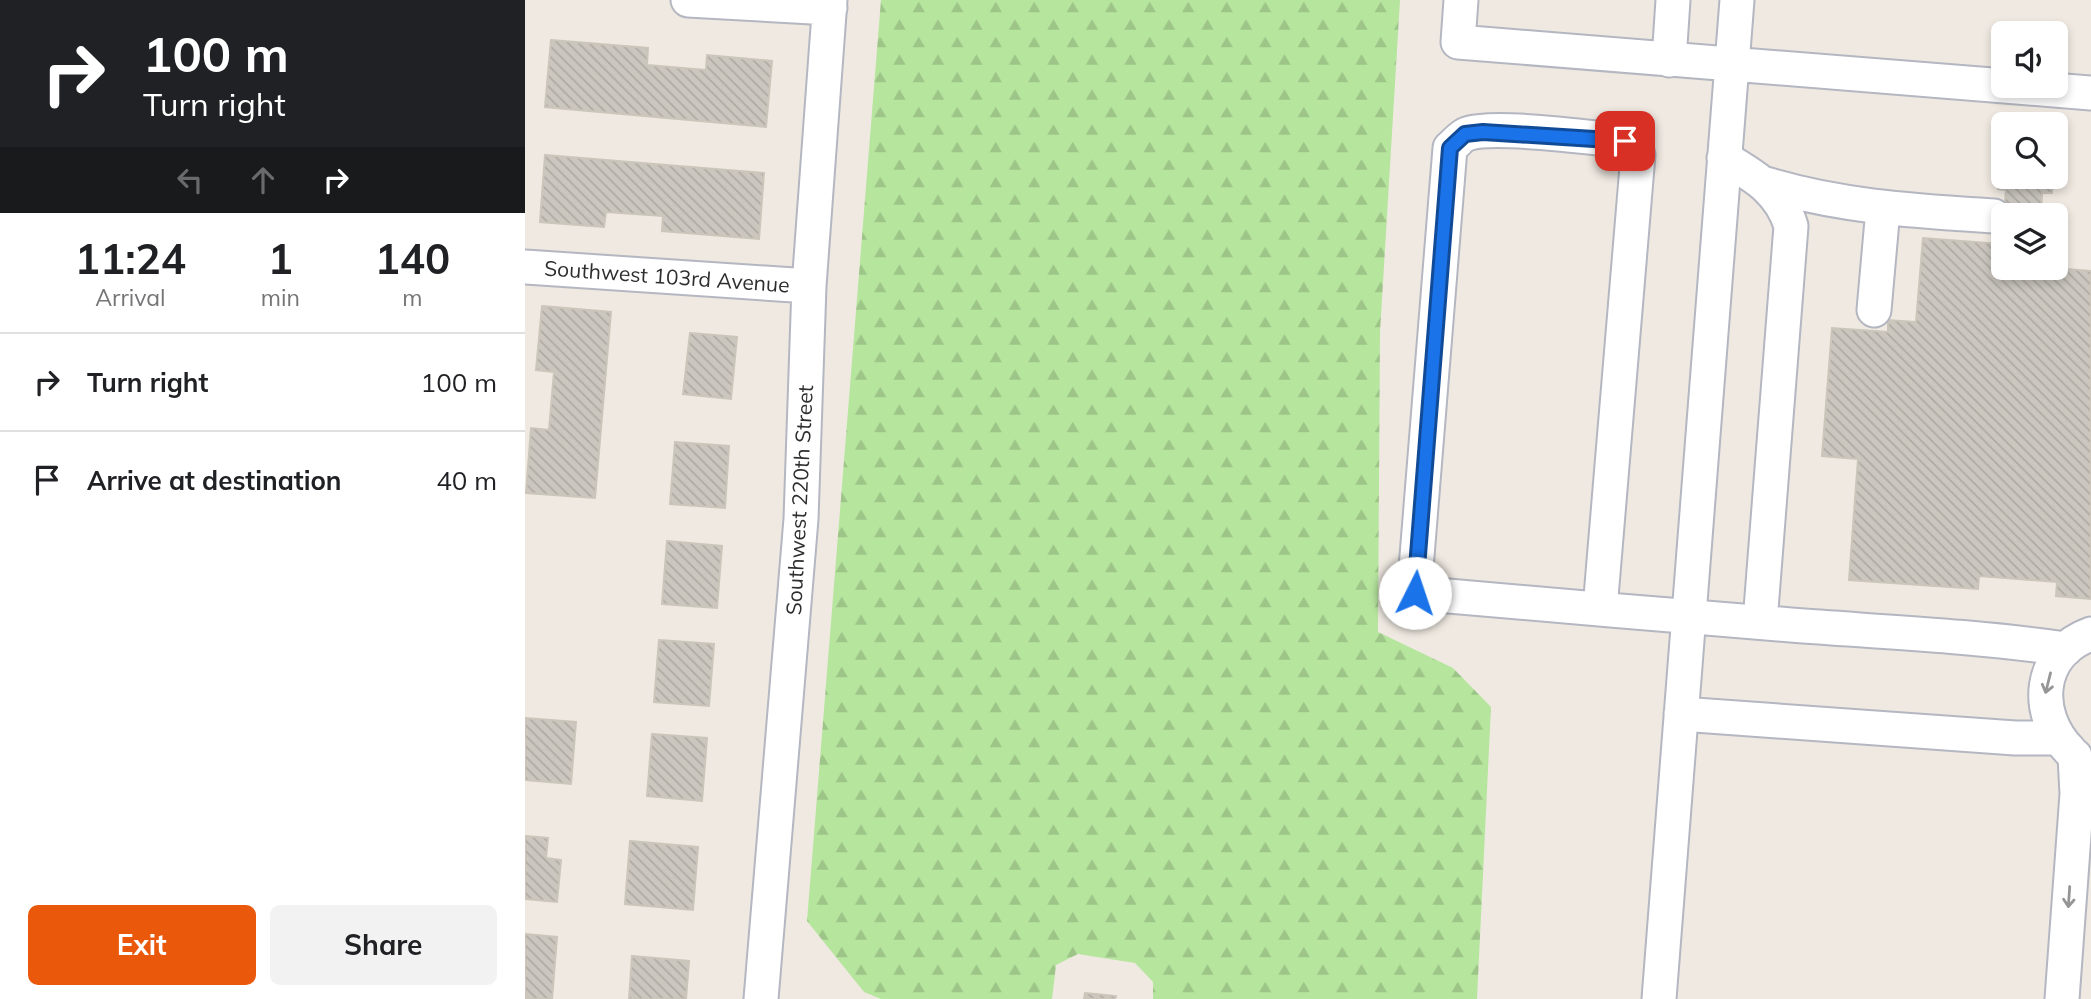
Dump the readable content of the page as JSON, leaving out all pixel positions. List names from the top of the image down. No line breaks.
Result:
{"streets":{"street":["Southwest 103rd Avenue","Southwest 220th Street"]},"crossings":[["Southwest 103rd Avenue","Southwest 220th Street"]],"page":{"turn":["100 m","Turn right"],"eta":["11:24","Arrival","1","min","140","m"],"list":[{"name":"Turn right","value":"100 m"},{"name":"Arrive at destination","value":"40 m"}],"buttons":["Exit","Share"]}}
